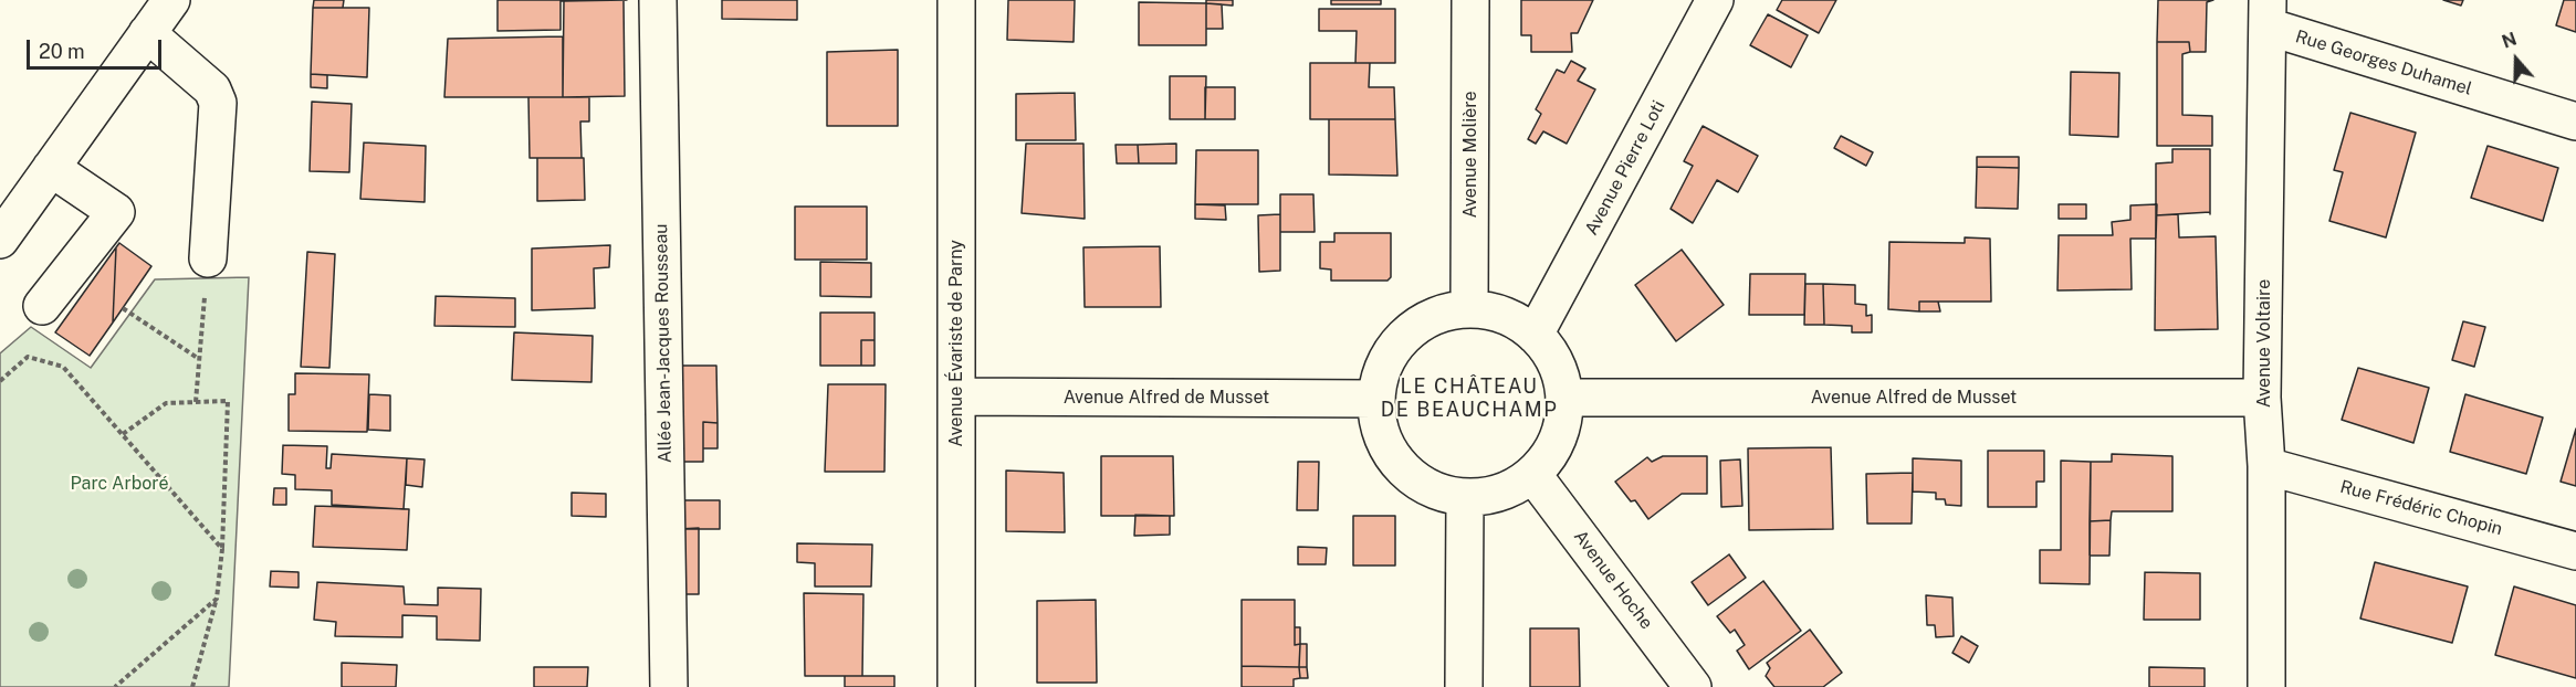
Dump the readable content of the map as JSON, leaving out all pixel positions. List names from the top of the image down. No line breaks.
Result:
{"streets":{"street":["Rue Georges Duhamel","Avenue Molière","Avenue Pierre Loti","Allée Jean-Jacques Rousseau","Avenue Évariste de Parny","Avenue Voltaire","Avenue Alfred de Musset","Rue Frédéric Chopin","Avenue Hoche"]},"crossings":[["Rue Georges Duhamel","Avenue Voltaire"],["Avenue Molière","Avenue Pierre Loti"],["Avenue Molière","Avenue Alfred de Musset"],["Avenue Molière","Avenue Hoche"],["Avenue Pierre Loti","Avenue Alfred de Musset"],["Avenue Pierre Loti","Avenue Hoche"],["Avenue Évariste de Parny","Avenue Alfred de Musset"],["Avenue Voltaire","Avenue Alfred de Musset"],["Avenue Voltaire","Rue Frédéric Chopin"],["Avenue Alfred de Musset","Avenue Hoche"]],"districts":["LE CHÂTEAU DE BEAUCHAMP"],"parks":["Parc Arboré"],"scale_bar":"20 m","north":"top"}
